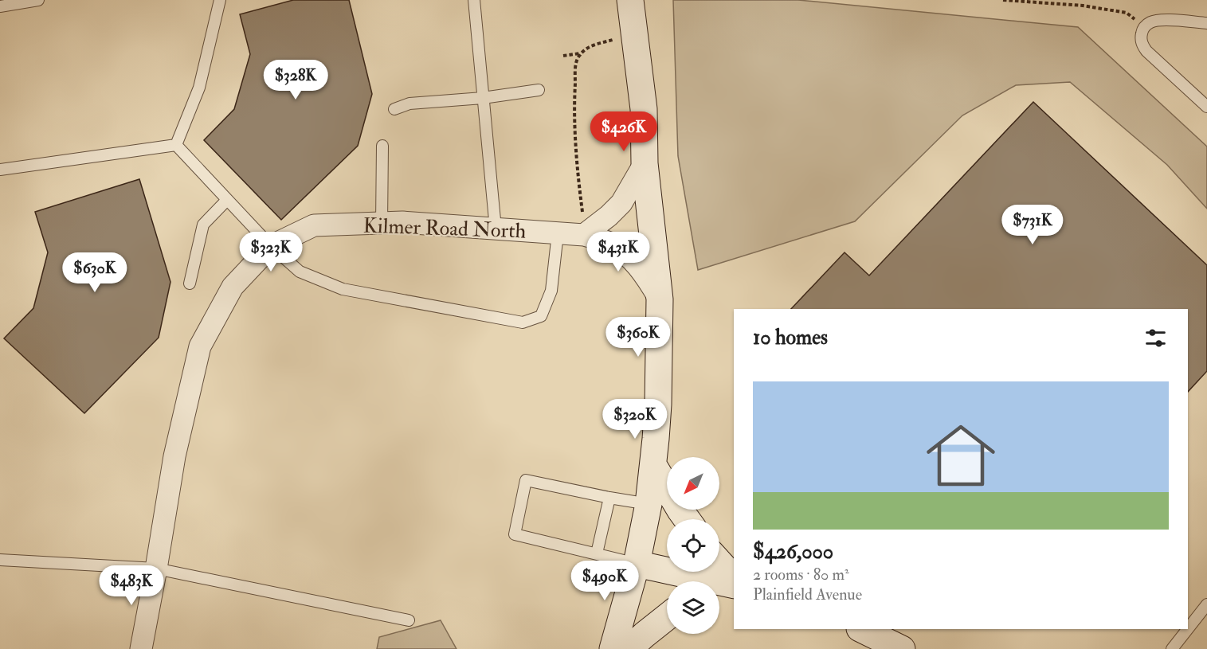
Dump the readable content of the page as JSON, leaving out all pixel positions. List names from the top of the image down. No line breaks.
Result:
{"streets":{"street":["Kilmer Road North"]},"north":"bottom left","page":{"price":["$328K","$426K","$731K","$323K","$431K","$630K","$360K","$320K","$490K","$483K"],"heading":"10 homes","list":[{"name":"$426,000","note":"2 rooms · 80 m² · Plainfield Avenue"}]}}
